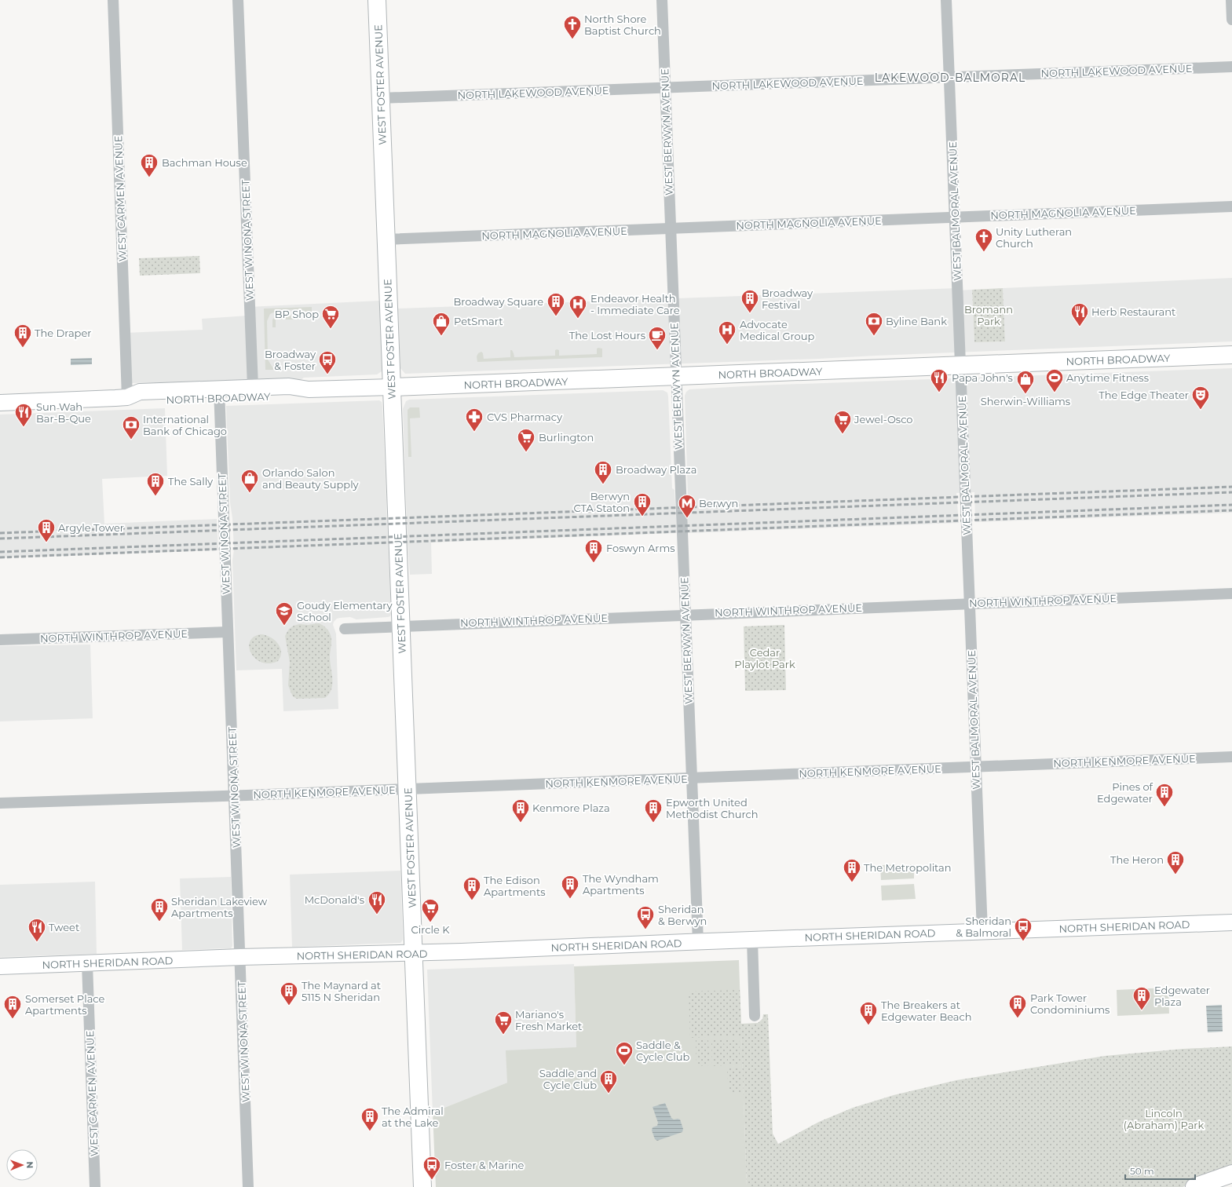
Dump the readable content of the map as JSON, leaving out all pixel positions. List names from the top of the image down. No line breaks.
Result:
{"streets":{"main road":["WEST FOSTER AVENUE","NORTH BROADWAY","NORTH SHERIDAN ROAD"],"street":["NORTH LAKEWOOD AVENUE","WEST BERWYN AVENUE","WEST CARMEN AVENUE","WEST BALMORAL AVENUE","NORTH MAGNOLIA AVENUE","WEST WINONA STREET","NORTH WINTHROP AVENUE","NORTH KENMORE AVENUE"]},"crossings":[["NORTH LAKEWOOD AVENUE","WEST FOSTER AVENUE"],["NORTH LAKEWOOD AVENUE","WEST BERWYN AVENUE"],["NORTH LAKEWOOD AVENUE","WEST BALMORAL AVENUE"],["WEST FOSTER AVENUE","NORTH MAGNOLIA AVENUE"],["WEST FOSTER AVENUE","NORTH BROADWAY"],["WEST FOSTER AVENUE","NORTH WINTHROP AVENUE"],["WEST FOSTER AVENUE","NORTH KENMORE AVENUE"],["WEST FOSTER AVENUE","NORTH SHERIDAN ROAD"],["WEST BERWYN AVENUE","NORTH MAGNOLIA AVENUE"],["WEST BERWYN AVENUE","NORTH BROADWAY"],["WEST BERWYN AVENUE","NORTH WINTHROP AVENUE"],["WEST BERWYN AVENUE","NORTH KENMORE AVENUE"],["WEST BERWYN AVENUE","NORTH SHERIDAN ROAD"],["WEST CARMEN AVENUE","NORTH BROADWAY"],["WEST CARMEN AVENUE","NORTH SHERIDAN ROAD"],["WEST BALMORAL AVENUE","NORTH MAGNOLIA AVENUE"],["WEST BALMORAL AVENUE","NORTH BROADWAY"],["WEST BALMORAL AVENUE","NORTH WINTHROP AVENUE"],["WEST BALMORAL AVENUE","NORTH KENMORE AVENUE"],["WEST BALMORAL AVENUE","NORTH SHERIDAN ROAD"],["WEST WINONA STREET","NORTH BROADWAY"],["WEST WINONA STREET","NORTH WINTHROP AVENUE"],["WEST WINONA STREET","NORTH KENMORE AVENUE"],["WEST WINONA STREET","NORTH SHERIDAN ROAD"]],"districts":["LAKEWOOD-BALMORAL"],"parks":["Bromann Park","Cedar Playlot Park","Lincoln (Abraham) Park"],"places":{"church":["North Shore Baptist Church","Unity Lutheran Church"],"building":["Bachman House","Broadway Festival","Broadway Square","The Draper","Broadway Plaza","The Sally","Berwyn CTA Staton","Argyle Tower","Foswyn Arms","Pines of Edgewater","Kenmore Plaza","Epworth United Methodist Church","The Heron","The Metropolitan","The Wyndham Apartments","The Edison Apartments","Sheridan Lakeview Apartments","The Maynard at 5115 N Sheridan","Edgewater Plaza","Park Tower Condominiums","Somerset Place Apartments","The Breakers at Edgewater Beach","Saddle and Cycle Club","The Admiral at the Lake"],"hospital":["Endeavor Health - Immediate Care","Advocate Medical Group"],"restaurant":["Herb Restaurant","Papa John's","Sun Wah Bar-B-Que","McDonald's","Tweet"],"supermarket":["BP Shop","Jewel-Osco","Burlington","Circle K","Mariano's Fresh Market"],"shop":["PetSmart","Sherwin-Williams","Orlando Salon and Beauty Supply"],"bank":["Byline Bank","International Bank of Chicago"],"cafe":["The Lost Hours"],"bus stop":["Broadway & Foster","Sheridan & Berwyn","Sheridan & Balmoral","Foster & Marine"],"sports":["Anytime Fitness","Saddle & Cycle Club"],"theatre":["The Edge Theater"],"pharmacy":["CVS Pharmacy"],"metro station":["Berwyn"],"school or university":["Goudy Elementary School"]},"scale_bar":"50 m","north":"right"}
